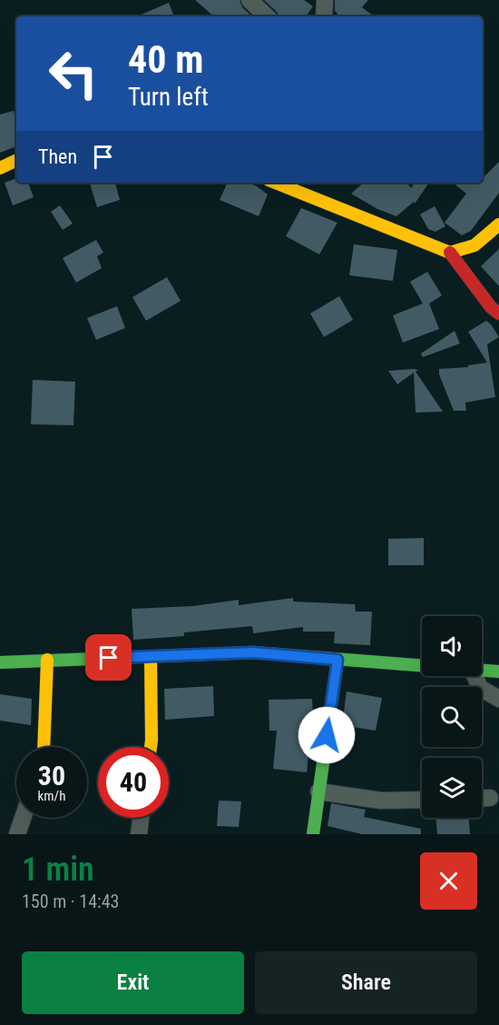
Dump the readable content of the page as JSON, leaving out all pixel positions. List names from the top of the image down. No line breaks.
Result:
{"page":{"turn":["40 m","Turn left"],"then":"Then","speed":"30 km/h","limit":"40","heading":["1 min","150 m · 14:43"],"buttons":["Exit","Share"]}}
